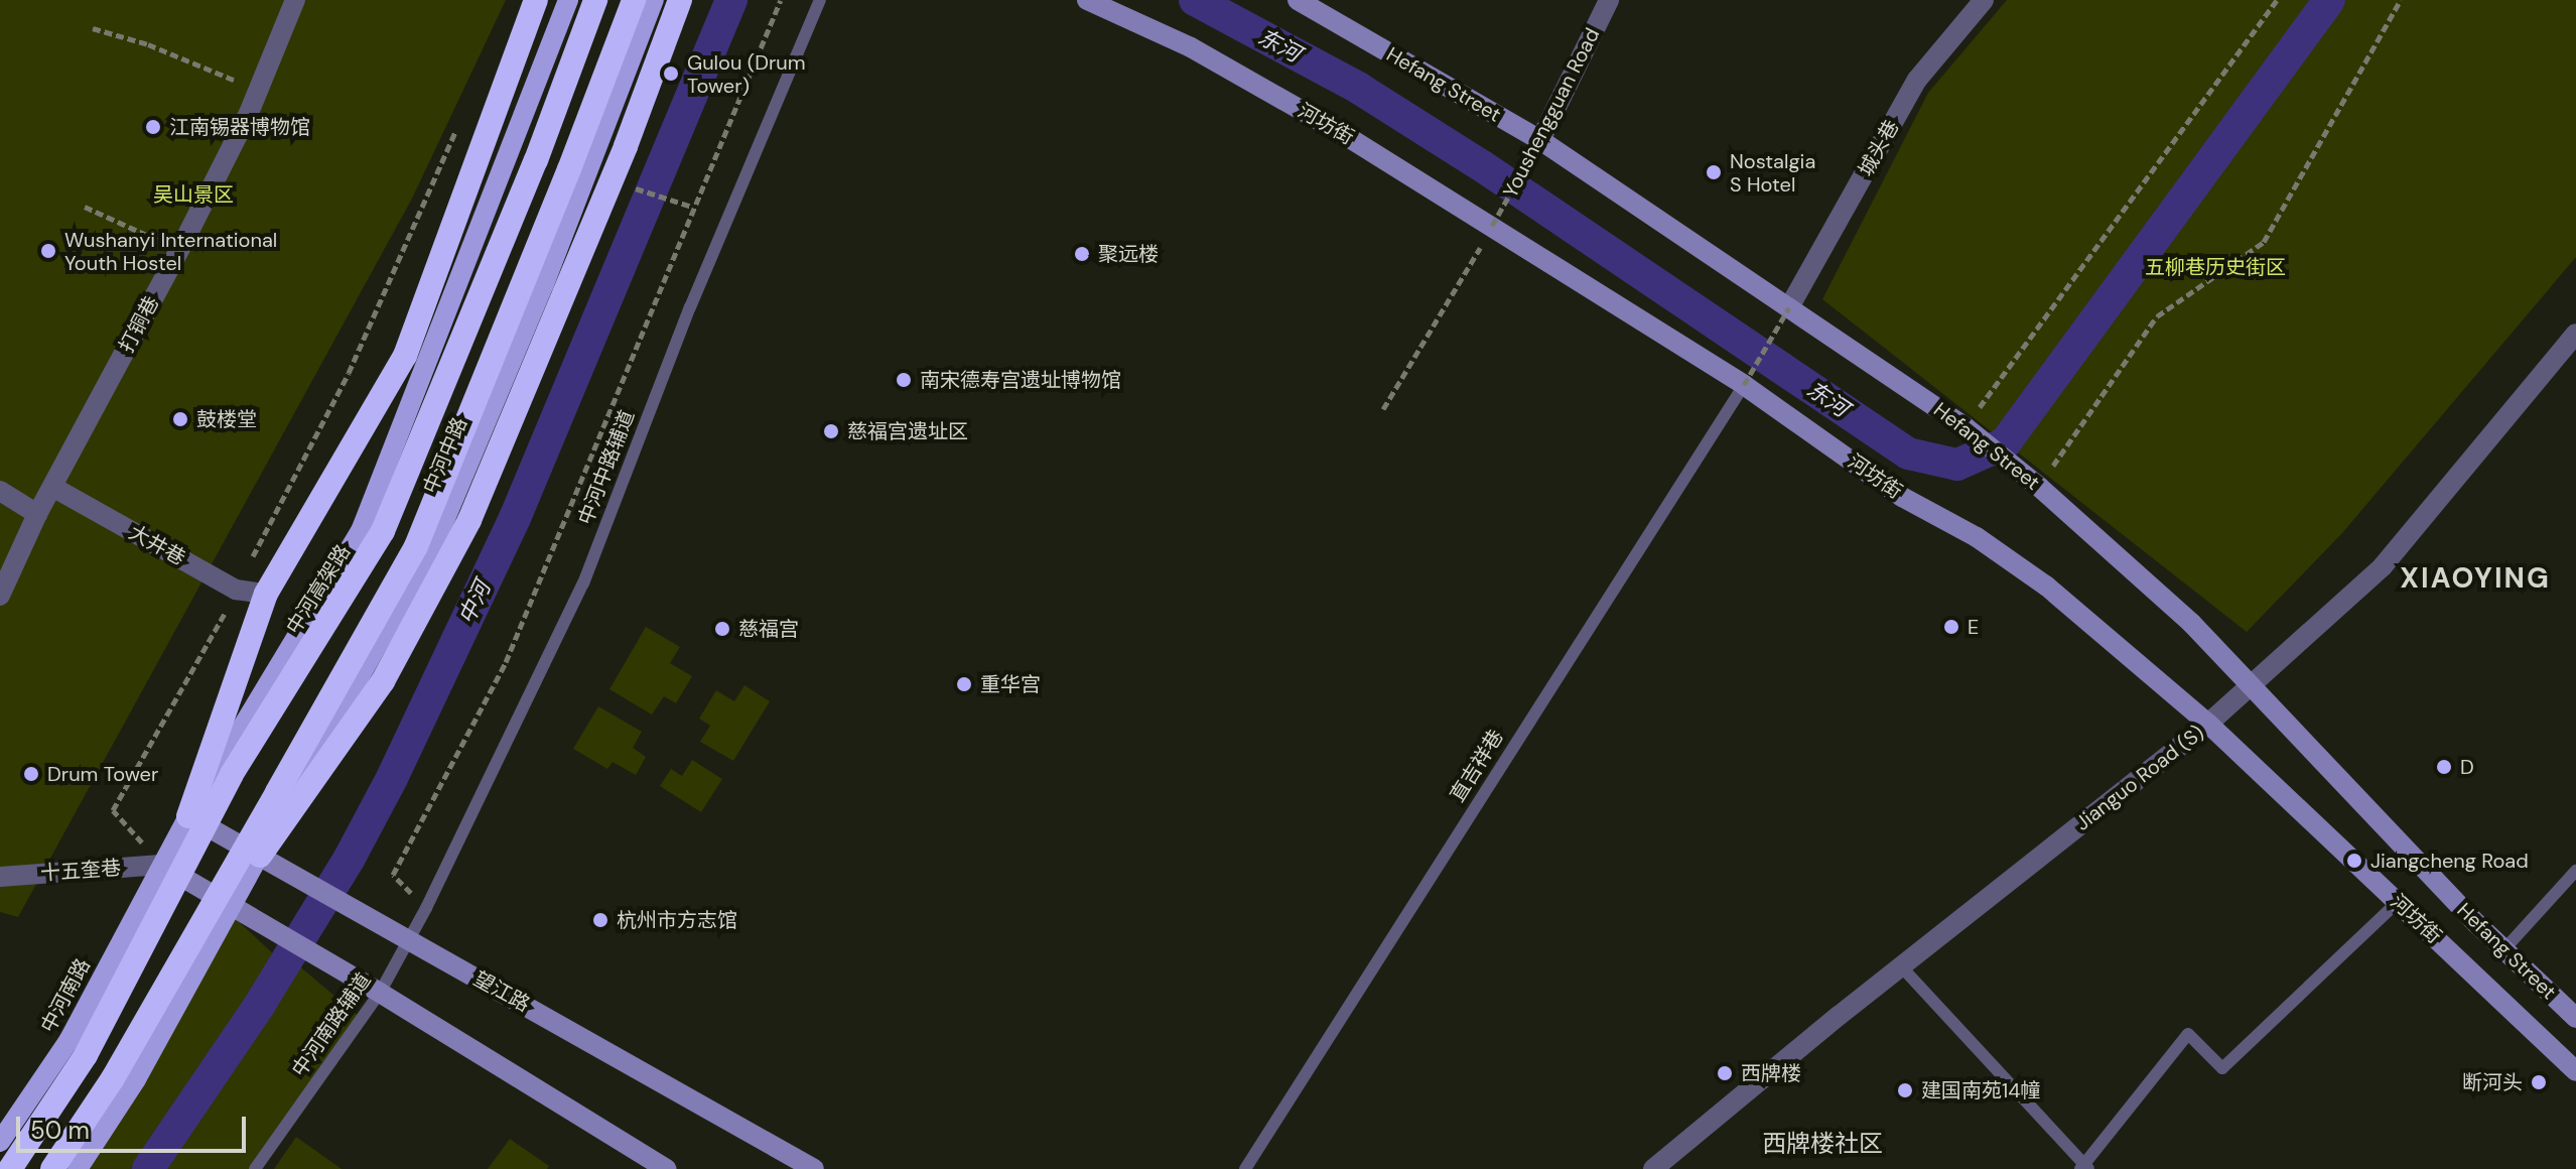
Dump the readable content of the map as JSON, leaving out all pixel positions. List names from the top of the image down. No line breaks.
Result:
{"streets":{"highway":["中河高架路"],"main road":["中河中路","中河南路"],"street":["Hefang Street","Youshengguan Road","河坊街","城头巷","打铜巷","大井巷","Jianguo Road (S)","十五奎巷","望江路"],"lane":["中河中路辅道","直吉祥巷","中河南路辅道"]},"crossings":[["Hefang Street","Youshengguan Road"],["Hefang Street","城头巷"],["Hefang Street","Jianguo Road (S)"],["Youshengguan Road","河坊街"],["河坊街","直吉祥巷"],["河坊街","Jianguo Road (S)"],["打铜巷","大井巷"],["中河中路","望江路"],["中河中路辅道","望江路"],["中河中路辅道","中河南路辅道"],["十五奎巷","中河南路"],["望江路","中河南路辅道"]],"districts":["XIAOYING","西牌楼社区"],"water":["东河","中河"],"parks":["吴山景区","五柳巷历史街区"],"places":["Gulou (Drum Tower)","江南锡器博物馆","Nostalgia S Hotel","Wushanyi International Youth Hostel","聚远楼","南宋德寿宫遗址博物馆","鼓楼堂","慈福宫遗址区","E","慈福宫","重华宫","D","Drum Tower","Jiangcheng Road","杭州市方志馆","西牌楼","断河头","建国南苑14幢"],"scale_bar":"50 m"}
